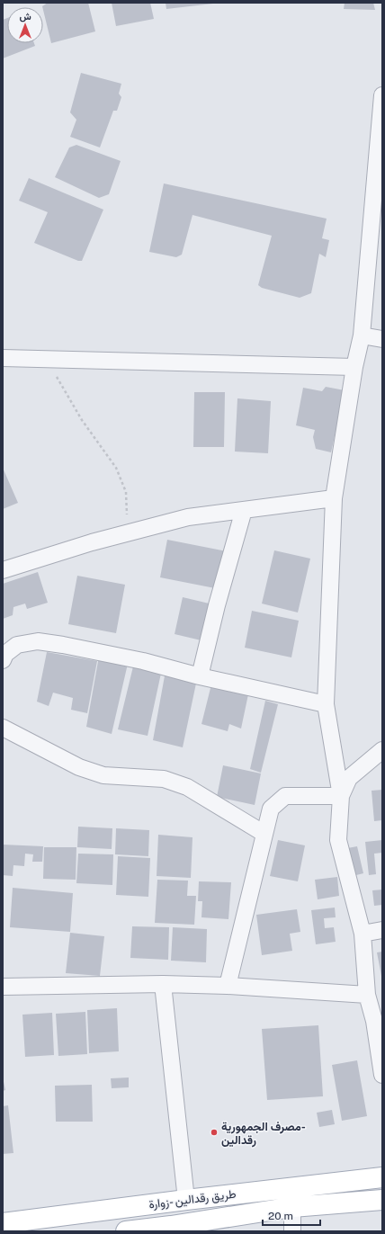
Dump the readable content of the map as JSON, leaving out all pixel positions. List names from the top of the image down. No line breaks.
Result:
{"streets":{"main road":["طريق رقدالين -زوارة"]},"places":["مصرف الجمهورية- رقدالين"],"scale_bar":"20 m","north":"top"}
